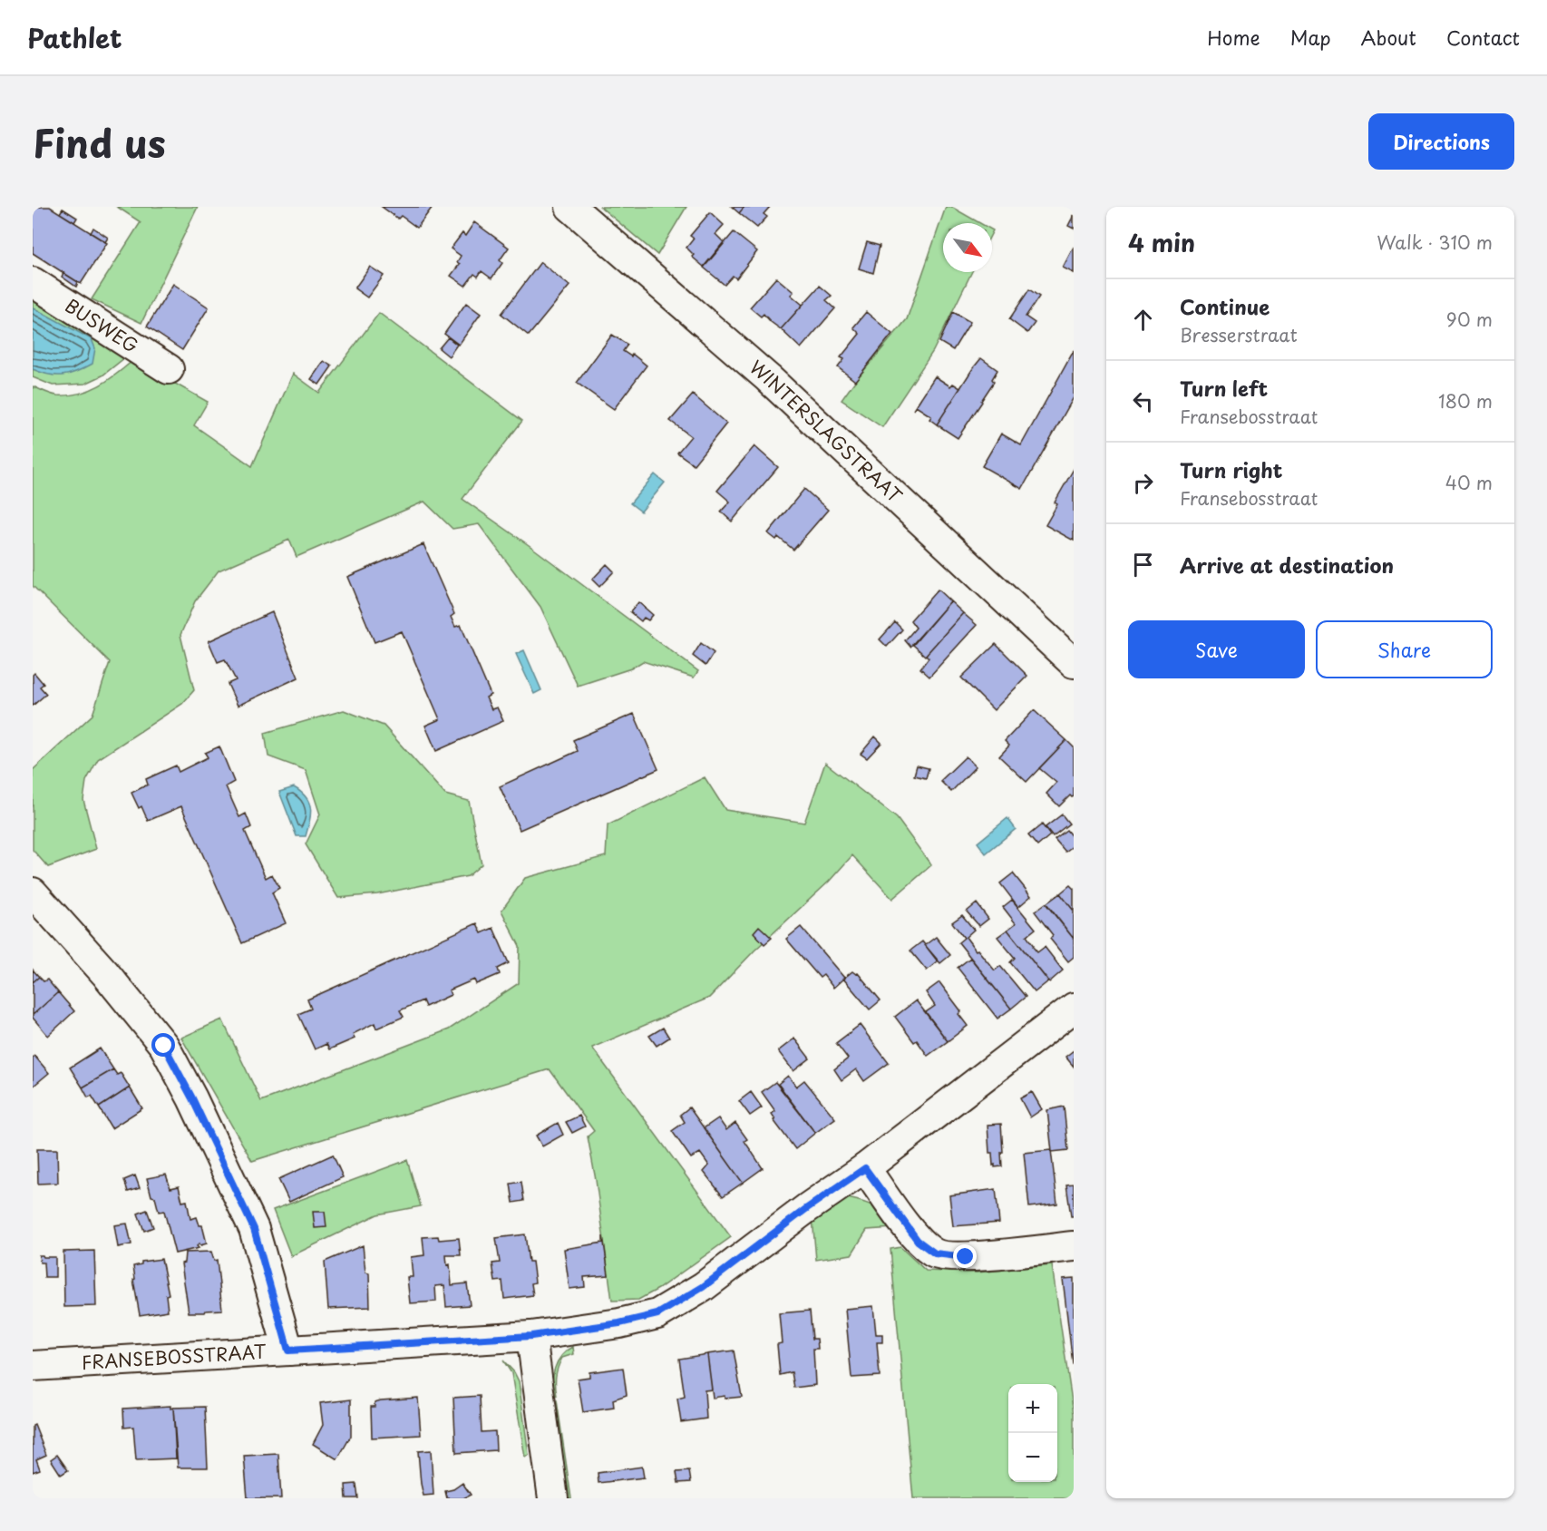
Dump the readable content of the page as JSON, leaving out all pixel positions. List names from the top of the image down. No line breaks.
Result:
{"streets":{"street":["BUSWEG","WINTERSLAGSTRAAT","FRANSEBOSSTRAAT"]},"north":"bottom right","page":{"header":"Pathlet","nav":["Home","Map","About","Contact"],"title":"Find us","buttons":["Directions",["Save","Share"]],"heading":["4 min","Walk · 310 m"],"list":[["Continue","Bresserstraat","90 m"],["Turn left","Fransebosstraat","180 m"],["Turn right","Fransebosstraat","40 m"],"Arrive at destination"],"map_buttons":["+","−"]}}
